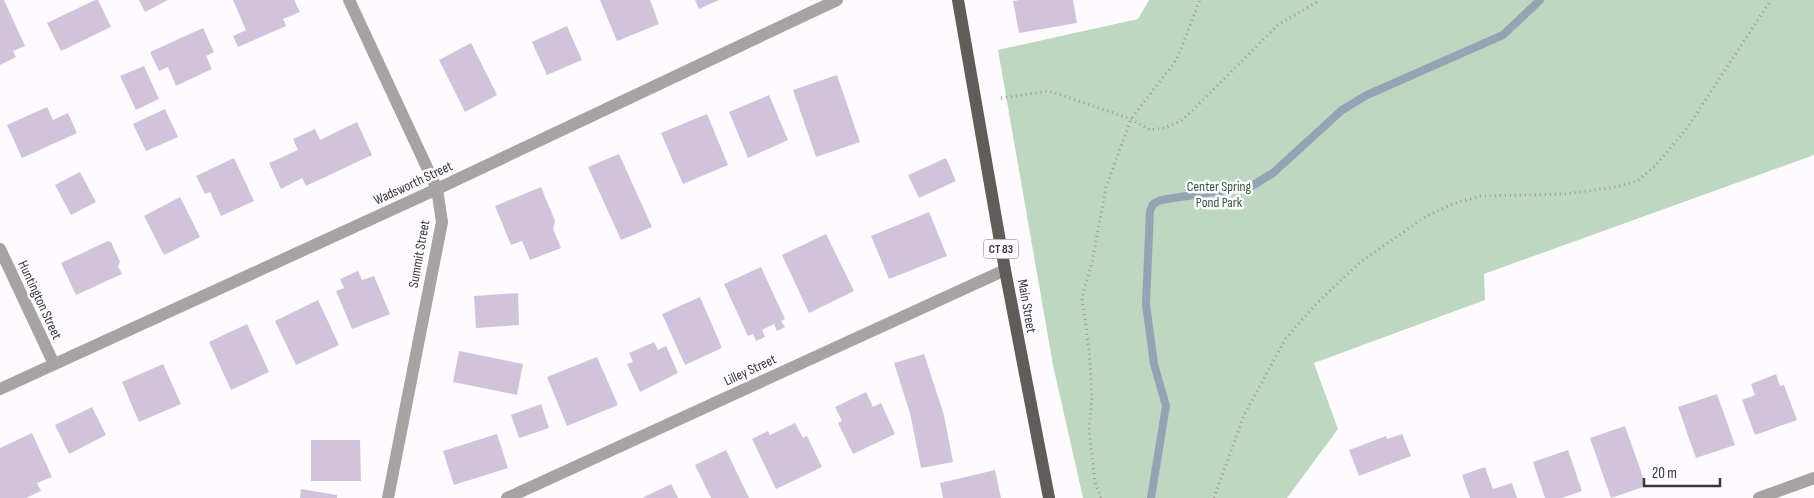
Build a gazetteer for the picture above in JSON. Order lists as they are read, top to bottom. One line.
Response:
{"streets":{"main road":["CT 83","Main Street"],"street":["Wadsworth Street","Summit Street","Huntington Street","Lilley Street"]},"crossings":[["Wadsworth Street","Summit Street"],["Wadsworth Street","Huntington Street"],["Main Street","Lilley Street"]],"parks":["Center Spring Pond Park"],"scale_bar":"20 m"}
